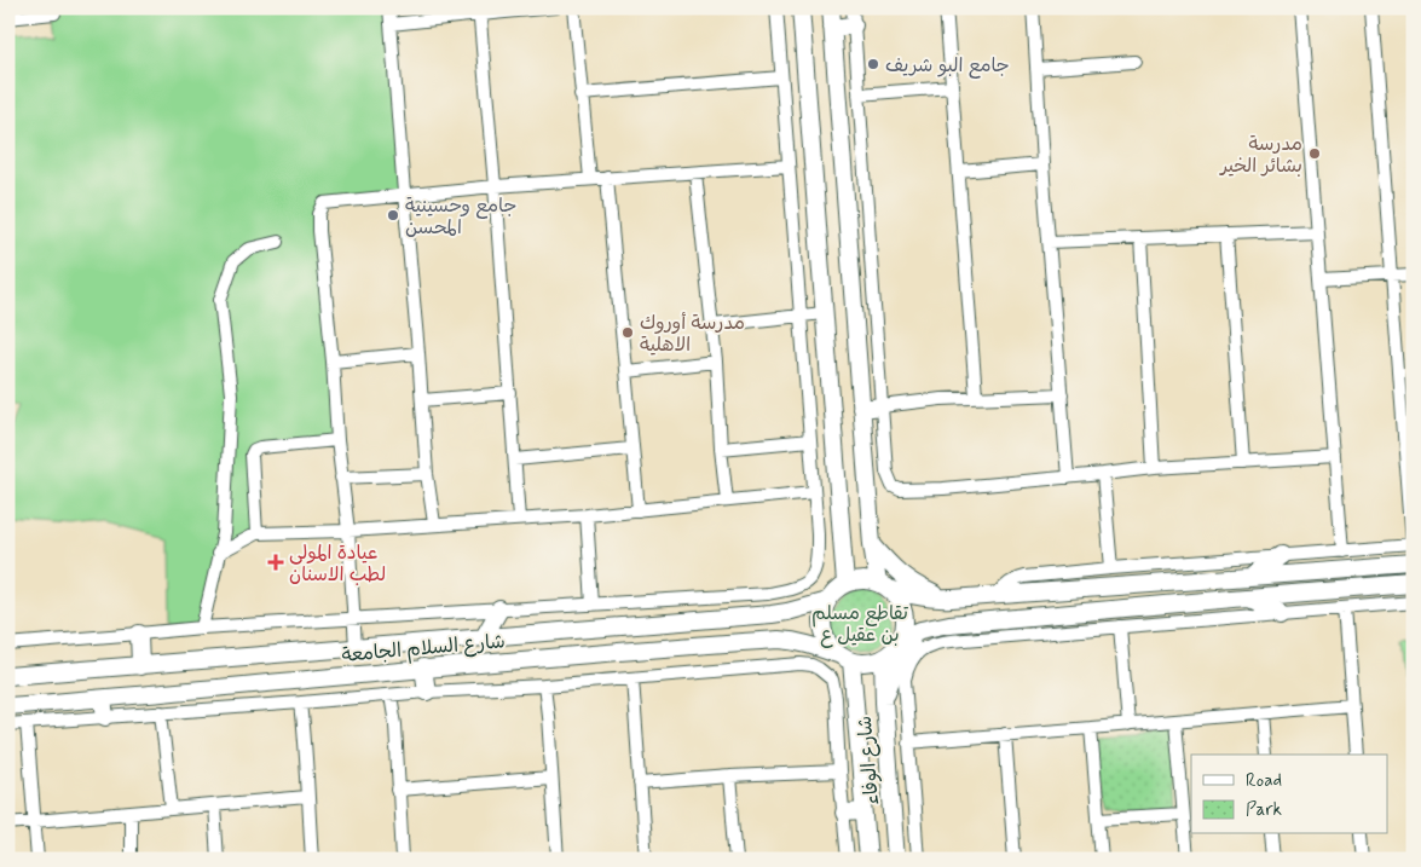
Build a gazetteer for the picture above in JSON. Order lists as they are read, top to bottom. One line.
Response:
{"streets":{"main road":["شارع السلام الجامعة","شارع الوفاء"]},"crossings":[["شارع السلام الجامعة","شارع الوفاء"]],"parks":["تقاطع مسلم بن عقيل ع"],"places":{"other":["جامع البو شريف","مدرسة بشائر الخير","جامع وحسينية المحسن","مدرسة أوروك الاهلية"],"health":["عيادة المولى لطب الاسنان"]},"legend":["Road","Park"]}
